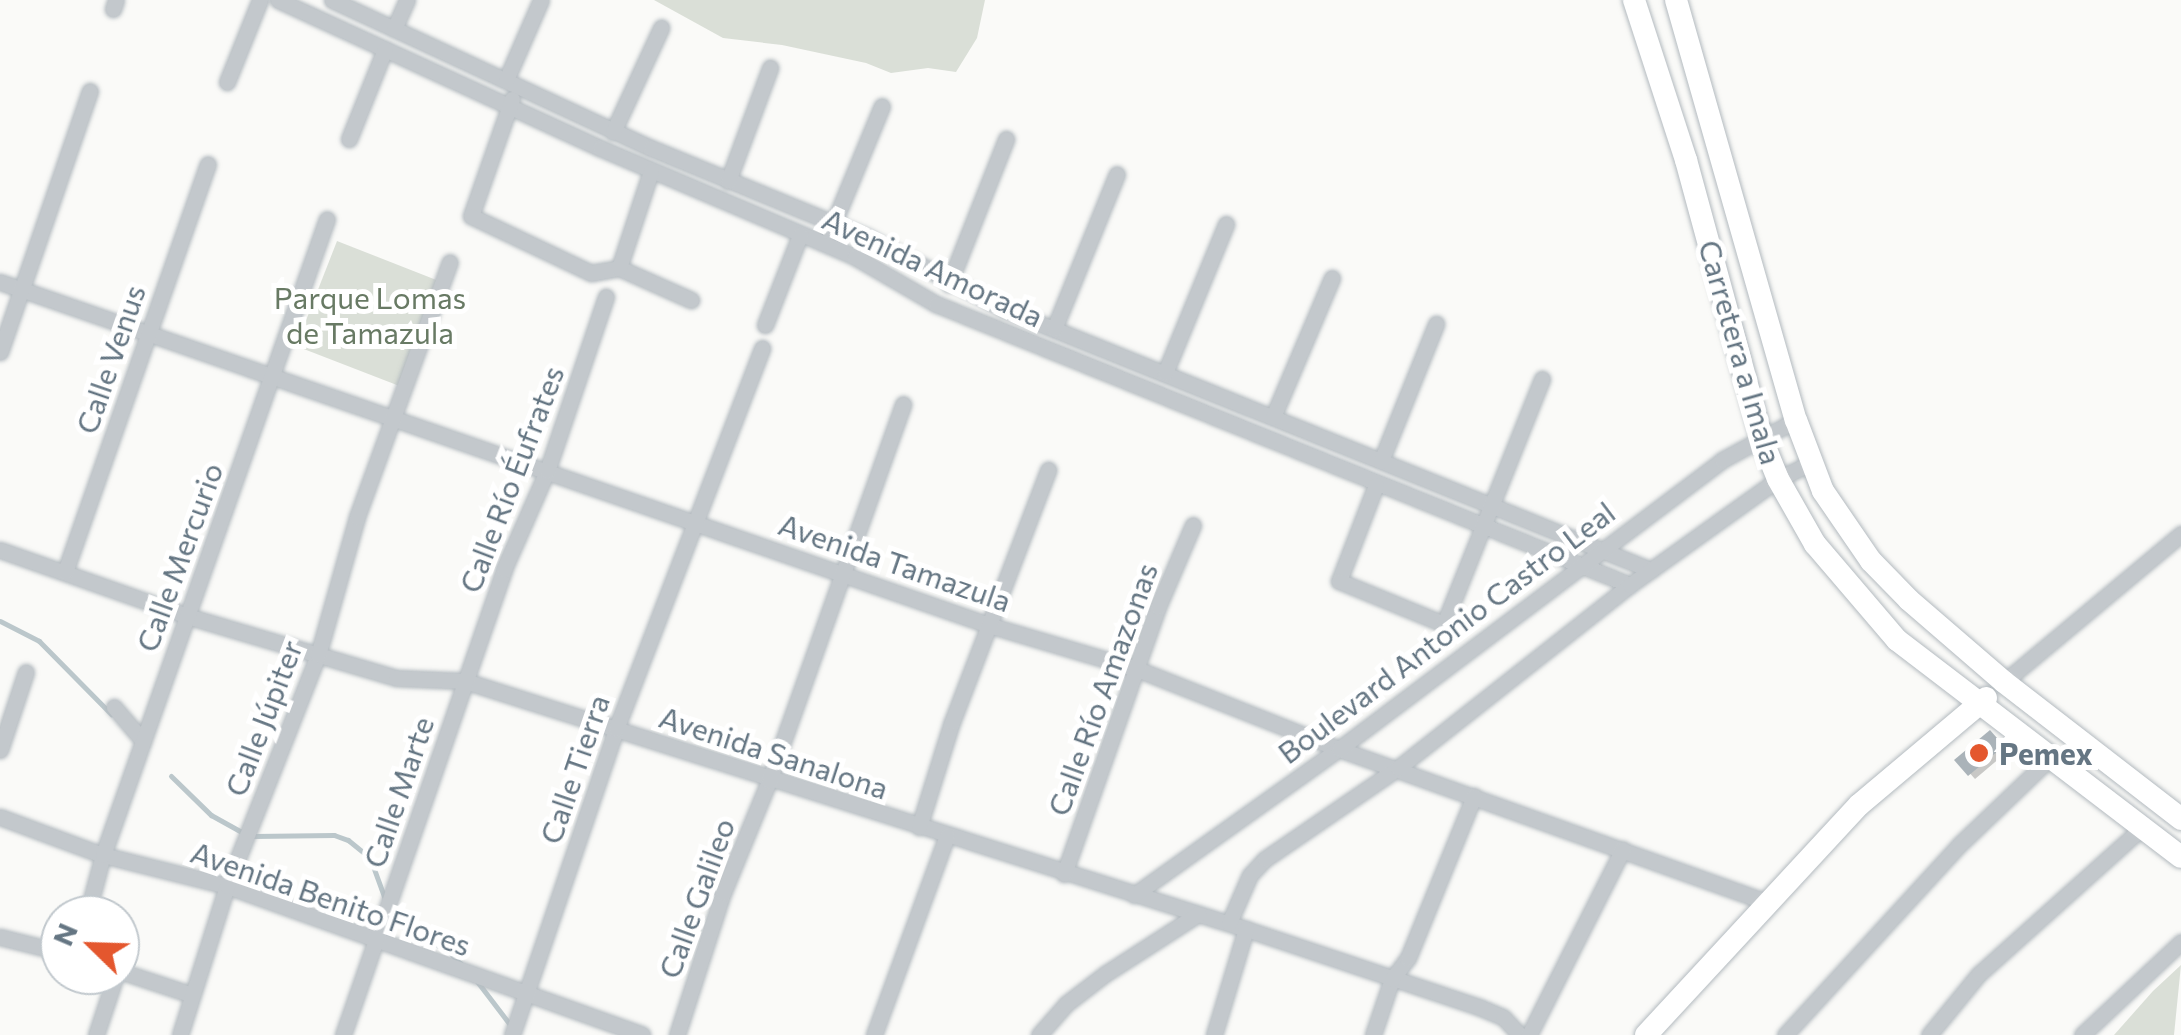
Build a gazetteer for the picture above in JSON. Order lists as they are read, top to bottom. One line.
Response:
{"streets":{"main road":["Carretera a Imala"],"street":["Avenida Amorada","Calle Venus","Calle Río Éufrates","Calle Mercurio","Avenida Tamazula","Boulevard Antonio Castro Leal","Calle Río Amazonas","Calle Júpiter","Avenida Sanalona","Calle Tierra","Calle Marte","Avenida Benito Flores","Calle Galileo"]},"crossings":[["Avenida Amorada","Boulevard Antonio Castro Leal"],["Carretera a Imala","Boulevard Antonio Castro Leal"],["Calle Venus","Avenida Tamazula"],["Calle Venus","Avenida Sanalona"],["Calle Río Éufrates","Avenida Tamazula"],["Calle Río Éufrates","Avenida Sanalona"],["Calle Río Éufrates","Calle Marte"],["Calle Mercurio","Avenida Tamazula"],["Calle Mercurio","Avenida Sanalona"],["Calle Mercurio","Avenida Benito Flores"],["Avenida Tamazula","Boulevard Antonio Castro Leal"],["Avenida Tamazula","Calle Río Amazonas"],["Avenida Tamazula","Calle Júpiter"],["Avenida Tamazula","Calle Tierra"],["Avenida Tamazula","Calle Galileo"],["Boulevard Antonio Castro Leal","Avenida Sanalona"],["Calle Río Amazonas","Avenida Sanalona"],["Calle Júpiter","Avenida Sanalona"],["Calle Júpiter","Avenida Benito Flores"],["Avenida Sanalona","Calle Tierra"],["Avenida Sanalona","Calle Marte"],["Avenida Sanalona","Calle Galileo"],["Calle Tierra","Avenida Benito Flores"],["Calle Marte","Avenida Benito Flores"]],"parks":["Parque Lomas de Tamazula"],"places":["Pemex"],"north":"top left"}
